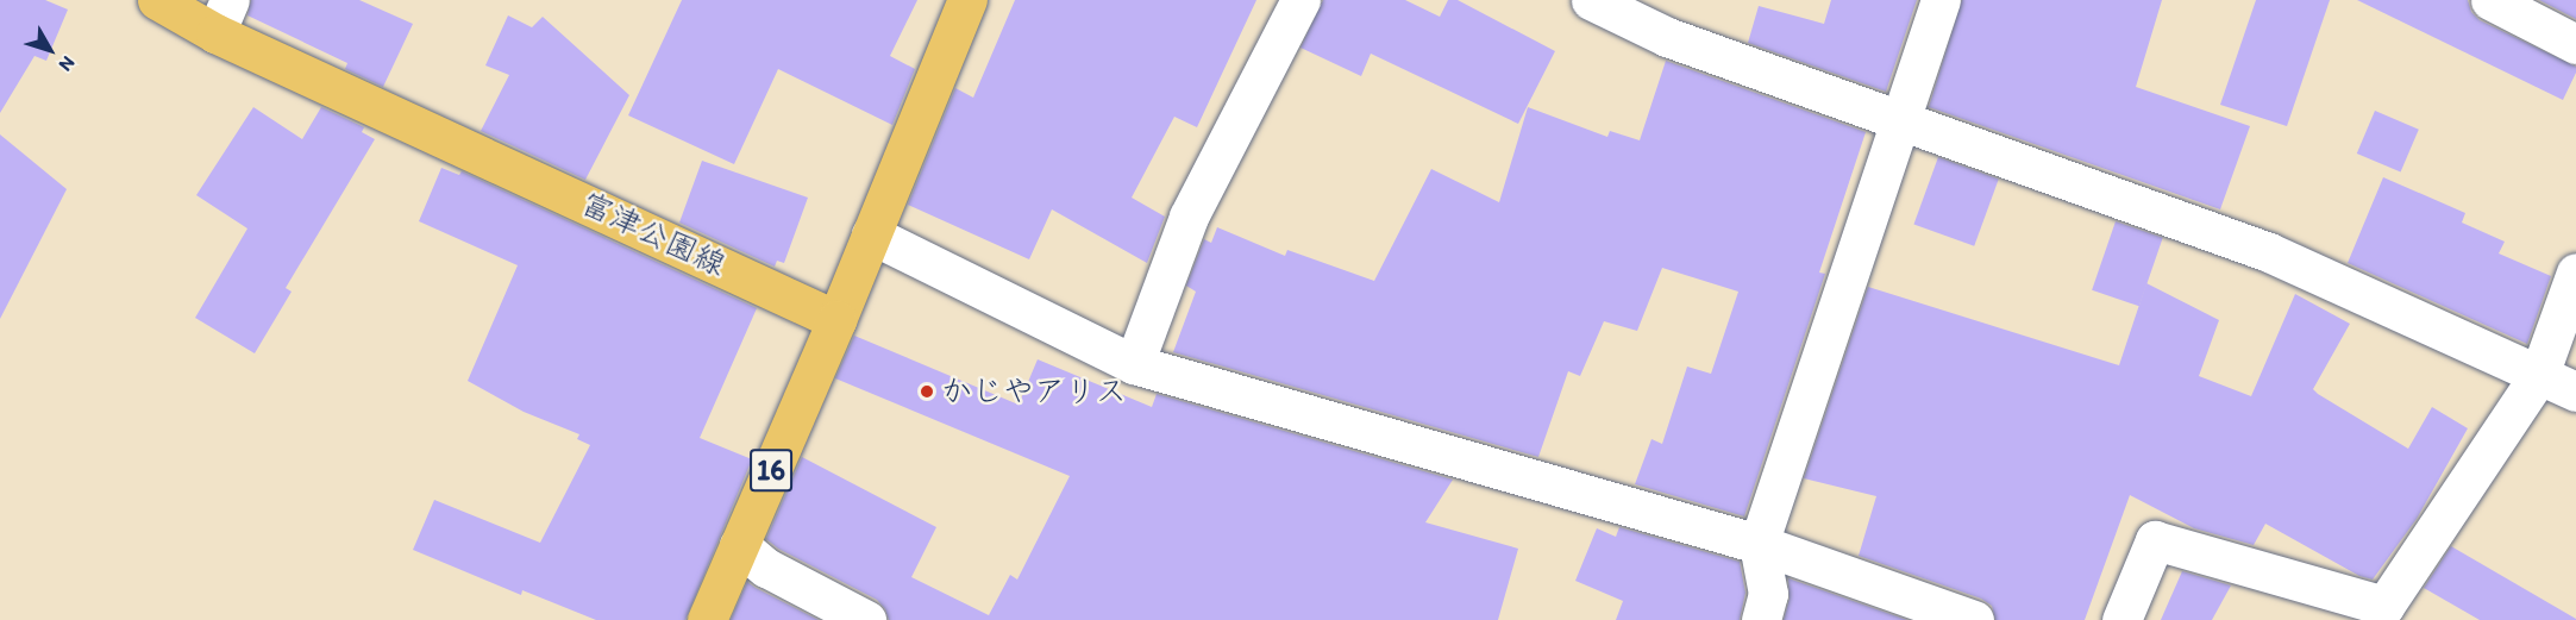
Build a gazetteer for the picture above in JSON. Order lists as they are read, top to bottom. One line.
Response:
{"streets":{"main road":["富津公園線","16"]},"crossings":[["富津公園線","16"]],"places":["かじやアリス"],"north":"bottom right"}
